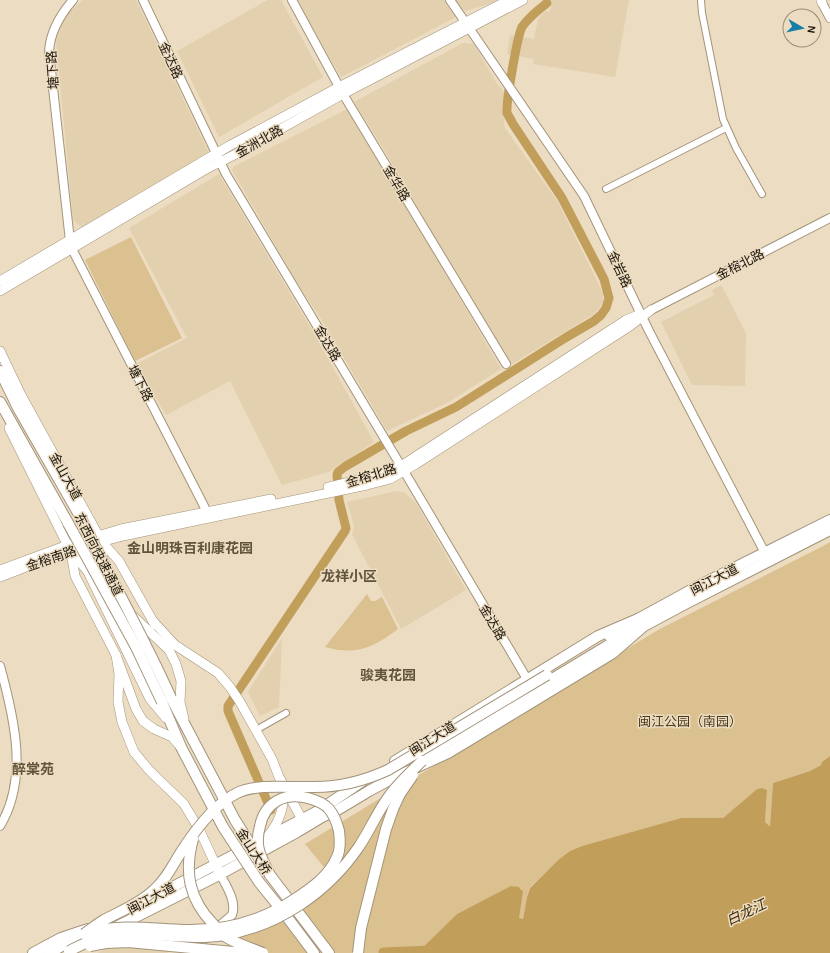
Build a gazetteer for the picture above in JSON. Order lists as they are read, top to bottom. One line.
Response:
{"streets":{"main road":["金洲北路","金榕北路","金山大道","东西向快速通道","金榕南路","闽江大道","金山大桥"],"street":["金达路","塘下路","金华路","金岩路"]},"crossings":[["金达路","金洲北路"],["金达路","金榕北路"],["金达路","闽江大道"],["塘下路","金洲北路"],["塘下路","金榕北路"],["金洲北路","金华路"],["金洲北路","金岩路"],["金榕北路","金岩路"],["金榕北路","金山大道"],["金榕北路","金榕南路"],["金岩路","闽江大道"],["金山大道","东西向快速通道"],["金山大道","金榕南路"],["东西向快速通道","金山大桥"]],"districts":["金山明珠百利康花园","龙祥小区","骏夷花园","醉棠苑"],"water":["白龙江"],"parks":["闽江公园（南园）"],"north":"right"}
